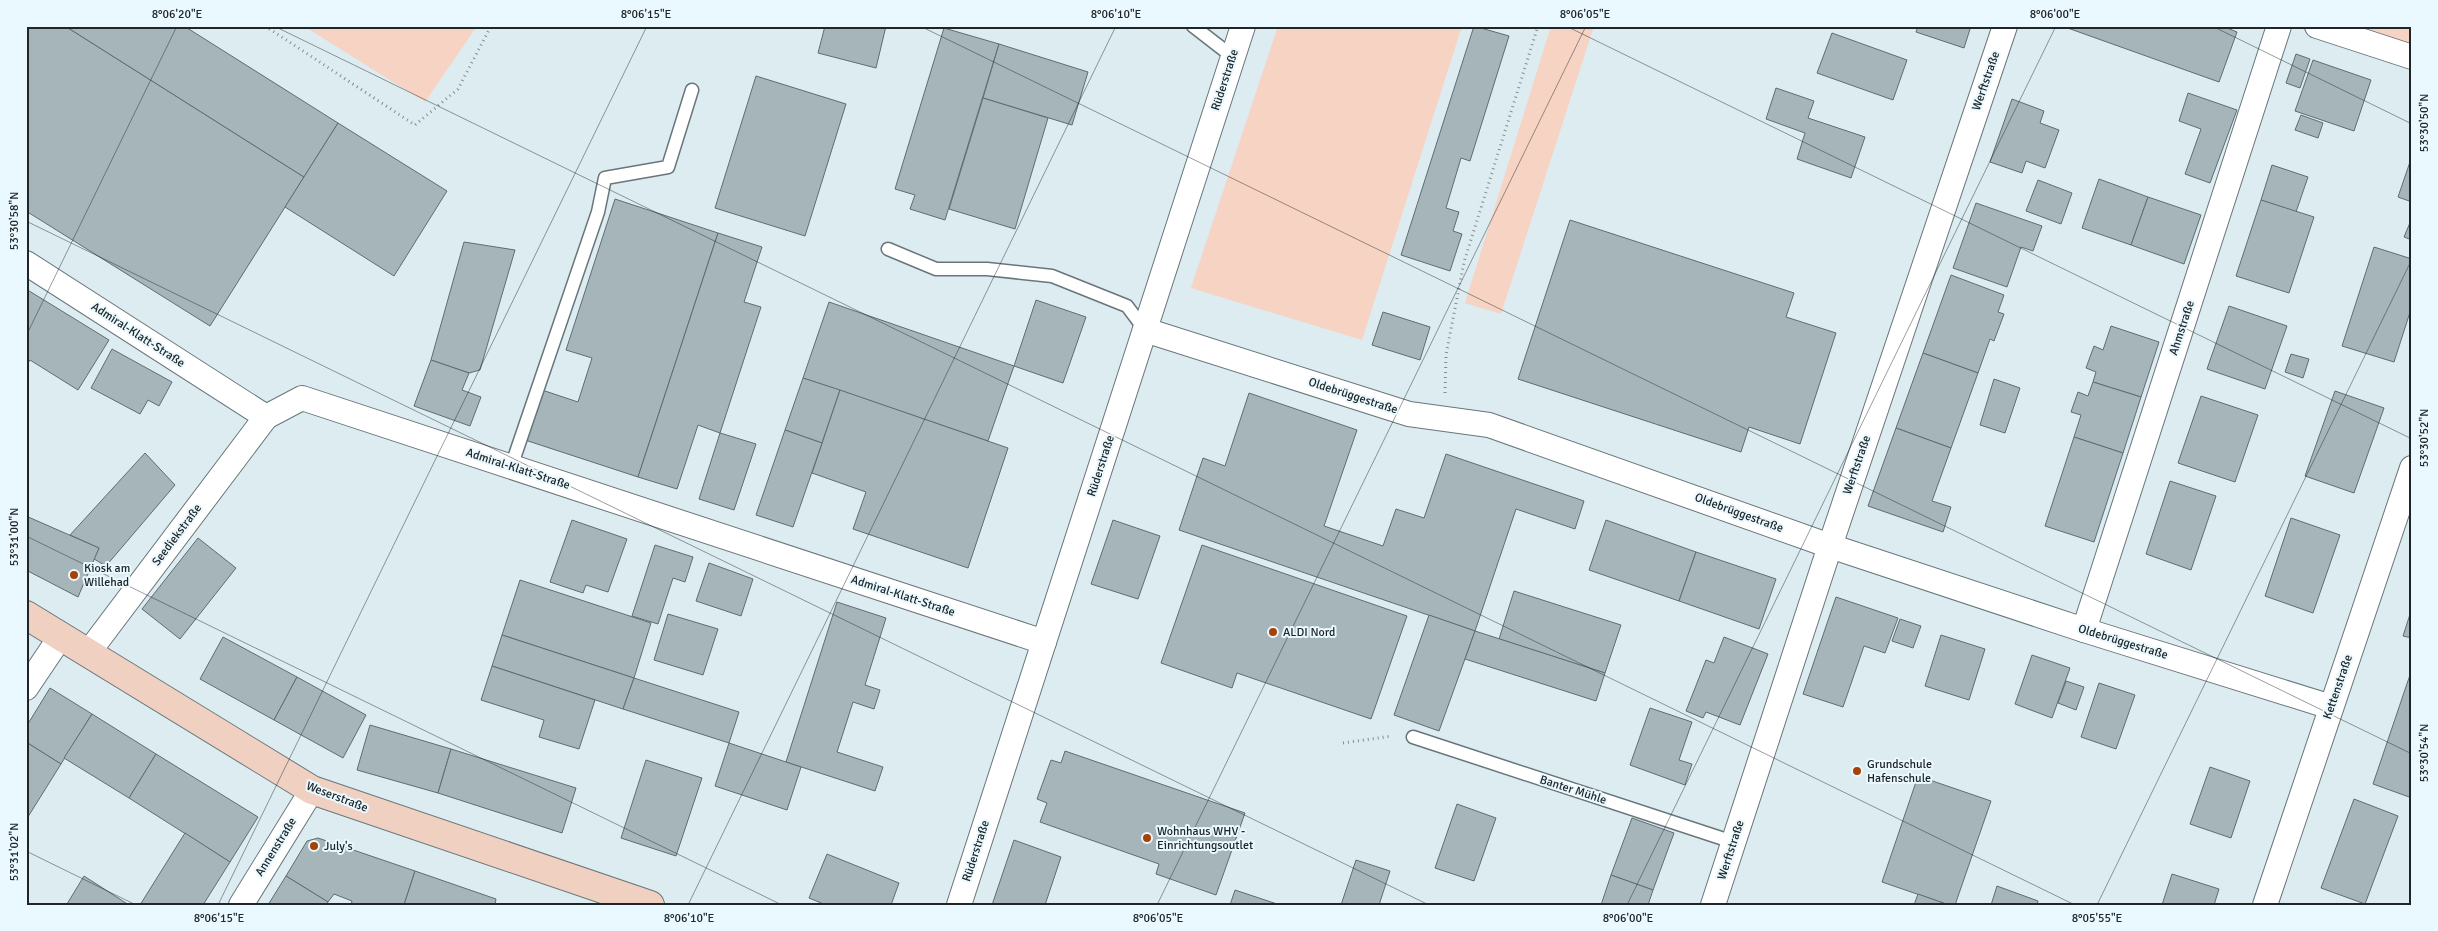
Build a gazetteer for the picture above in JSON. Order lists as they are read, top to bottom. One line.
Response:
{"streets":{"street":["Rüderstraße","Werftstraße","Ahmstraße","Admiral-Klatt-Straße","Oldebrüggestraße","Seediekstraße","Kettenstraße","Weserstraße","Annenstraße"],"lane":["Banter Mühle"]},"crossings":[["Rüderstraße","Admiral-Klatt-Straße"],["Rüderstraße","Oldebrüggestraße"],["Werftstraße","Oldebrüggestraße"],["Werftstraße","Banter Mühle"],["Ahmstraße","Oldebrüggestraße"],["Admiral-Klatt-Straße","Seediekstraße"],["Oldebrüggestraße","Kettenstraße"],["Seediekstraße","Weserstraße"],["Weserstraße","Annenstraße"]],"places":["Kiosk am Willehad","ALDI Nord","Grundschule Hafenschule","Wohnhaus WHV - Einrichtungsoutlet","July's"],"coordinates":["8°06'20\"E","8°06'15\"E","8°06'10\"E","8°06'05\"E","8°06'00\"E","53°30'50\"N","53°30'58\"N","53°30'52\"N","53°31'00\"N","53°30'54\"N","53°31'02\"N","8°05'55\"E"]}
